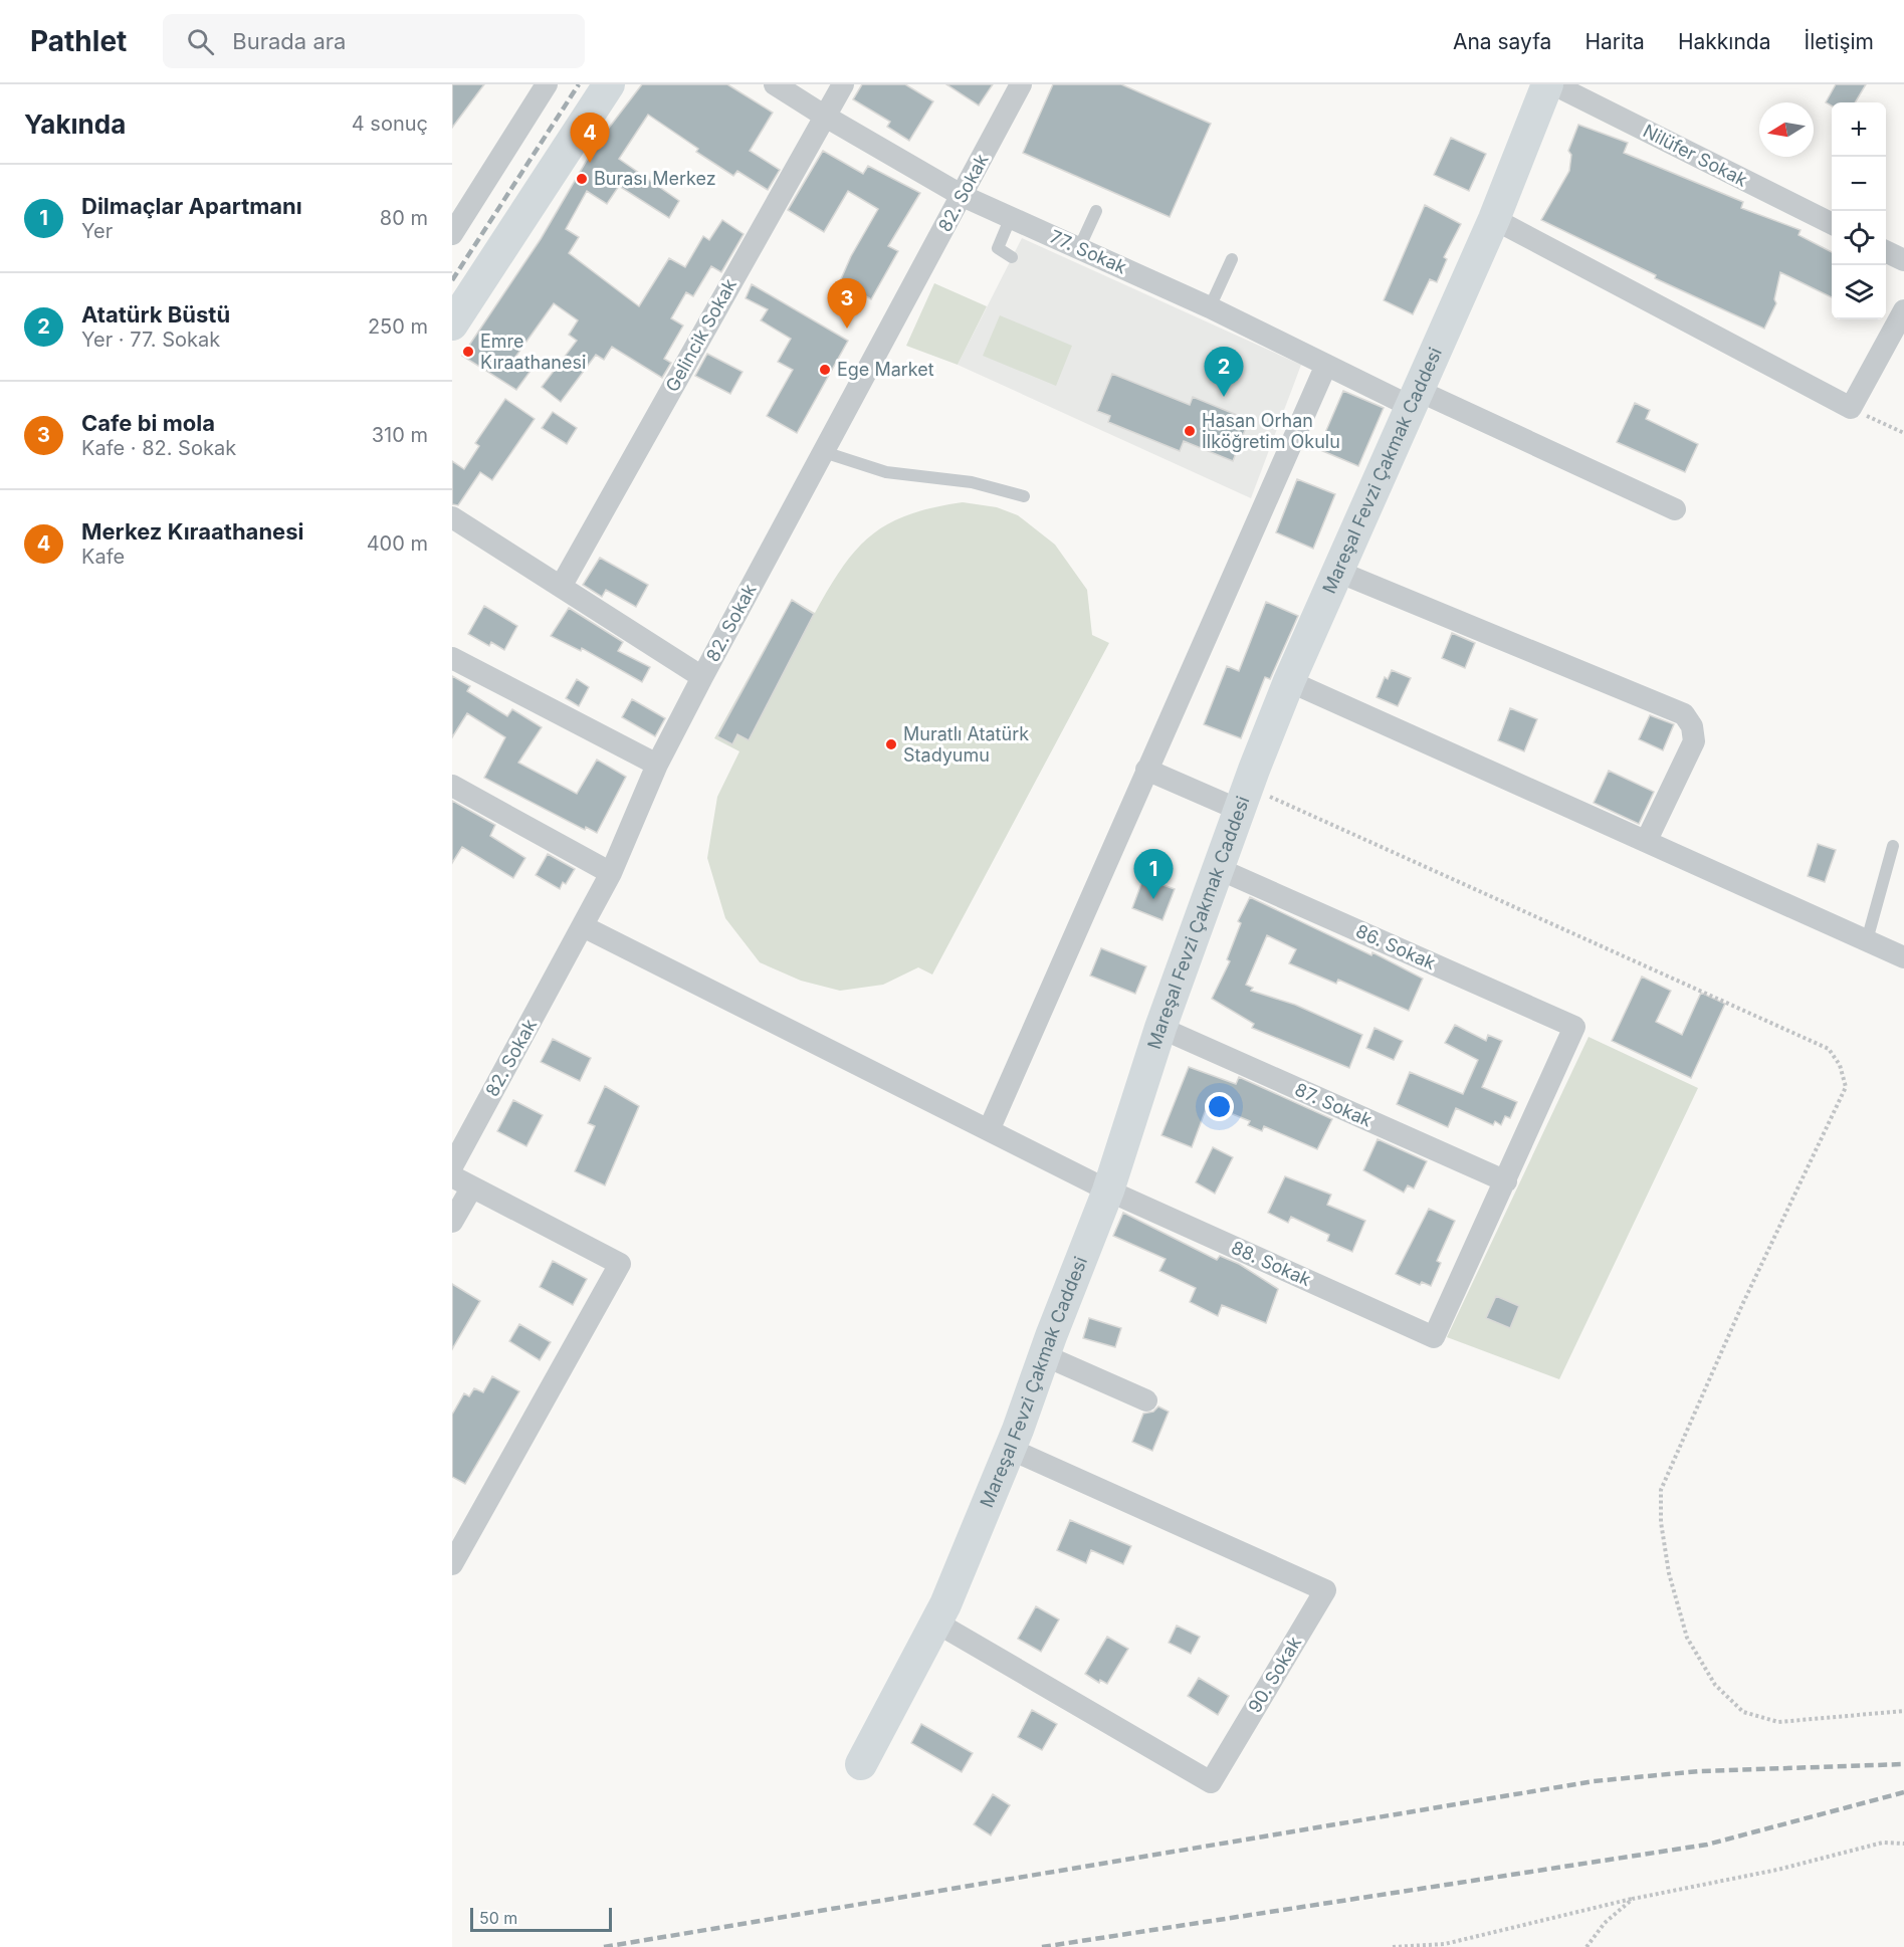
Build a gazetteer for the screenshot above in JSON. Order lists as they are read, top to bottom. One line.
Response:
{"streets":{"street":["Nilüfer Sokak","82. Sokak","77. Sokak","Gelincik Sokak","Mareşal Fevzi Çakmak Caddesi","86. Sokak","87. Sokak","88. Sokak","90. Sokak"]},"crossings":[["Nilüfer Sokak","Mareşal Fevzi Çakmak Caddesi"],["82. Sokak","77. Sokak"],["82. Sokak","88. Sokak"],["77. Sokak","Gelincik Sokak"],["77. Sokak","Mareşal Fevzi Çakmak Caddesi"],["Mareşal Fevzi Çakmak Caddesi","86. Sokak"],["Mareşal Fevzi Çakmak Caddesi","87. Sokak"],["Mareşal Fevzi Çakmak Caddesi","88. Sokak"],["Mareşal Fevzi Çakmak Caddesi","90. Sokak"],["86. Sokak","87. Sokak"],["86. Sokak","88. Sokak"],["87. Sokak","88. Sokak"]],"places":["Burası Merkez","Emre Kıraathanesi","Ege Market","Hasan Orhan İlköğretim Okulu","Muratlı Atatürk Stadyumu"],"scale_bar":"50 m","north":"left","page":{"header":"Pathlet","search":"Burada ara","nav":["Ana sayfa","Harita","Hakkında","İletişim"],"heading":["Yakında","4 sonuç"],"map_buttons":["+","−"],"pins":["4","3","2","1"],"list":[{"mark":"1","name":"Dilmaçlar Apartmanı","note":"Yer","value":"80 m"},{"mark":"2","name":"Atatürk Büstü","note":"Yer · 77. Sokak","value":"250 m"},{"mark":"3","name":"Cafe bi mola","note":"Kafe · 82. Sokak","value":"310 m"},{"mark":"4","name":"Merkez Kıraathanesi","note":"Kafe","value":"400 m"}],"scale":"50 m"}}
